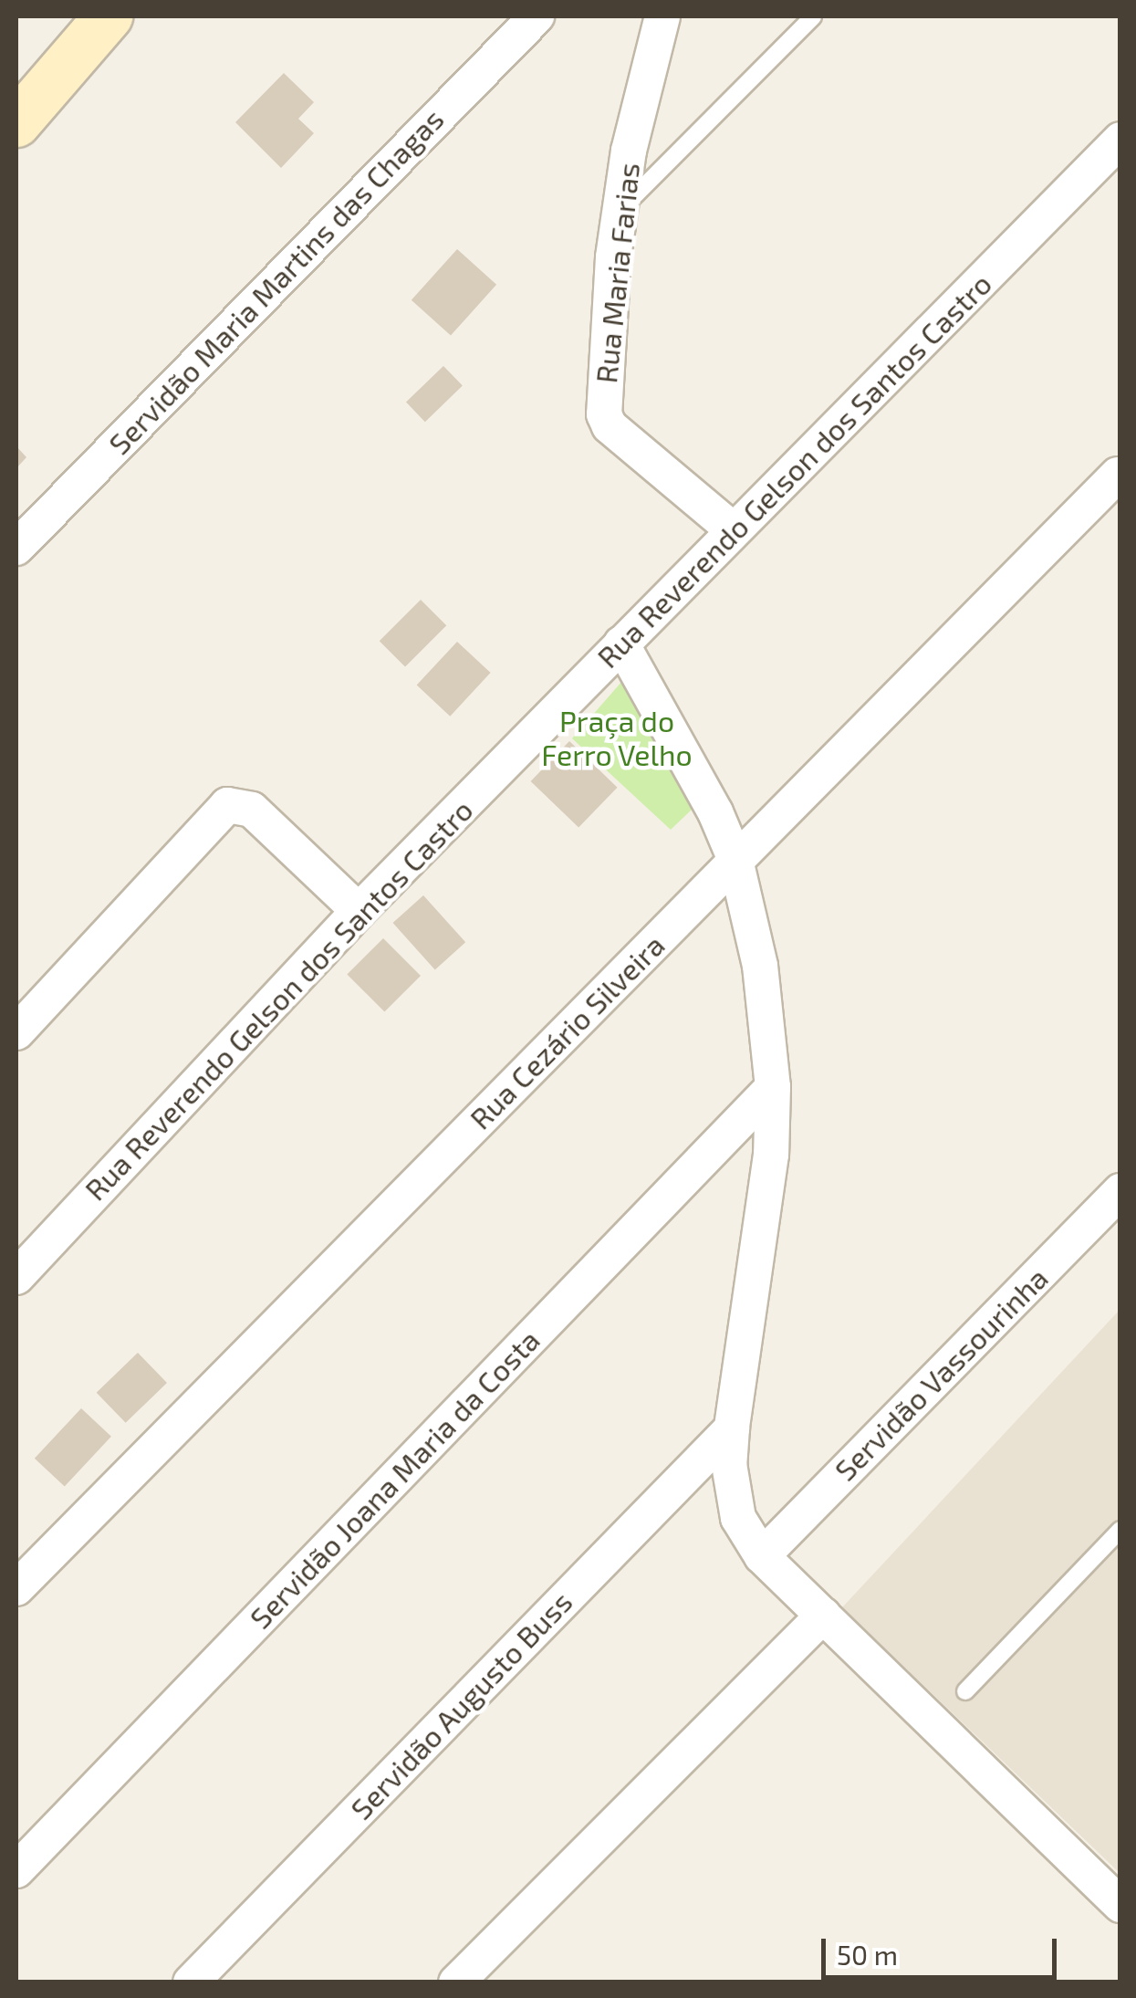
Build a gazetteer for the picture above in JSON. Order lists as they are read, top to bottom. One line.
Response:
{"streets":{"street":["Rua Maria Farias","Servidão Maria Martins das Chagas","Rua Reverendo Gelson dos Santos Castro","Rua Cezário Silveira","Servidão Vassourinha","Servidão Joana Maria da Costa","Servidão Augusto Buss"]},"crossings":[["Rua Maria Farias","Rua Reverendo Gelson dos Santos Castro"]],"parks":["Praça do Ferro Velho"],"scale_bar":"50 m"}
